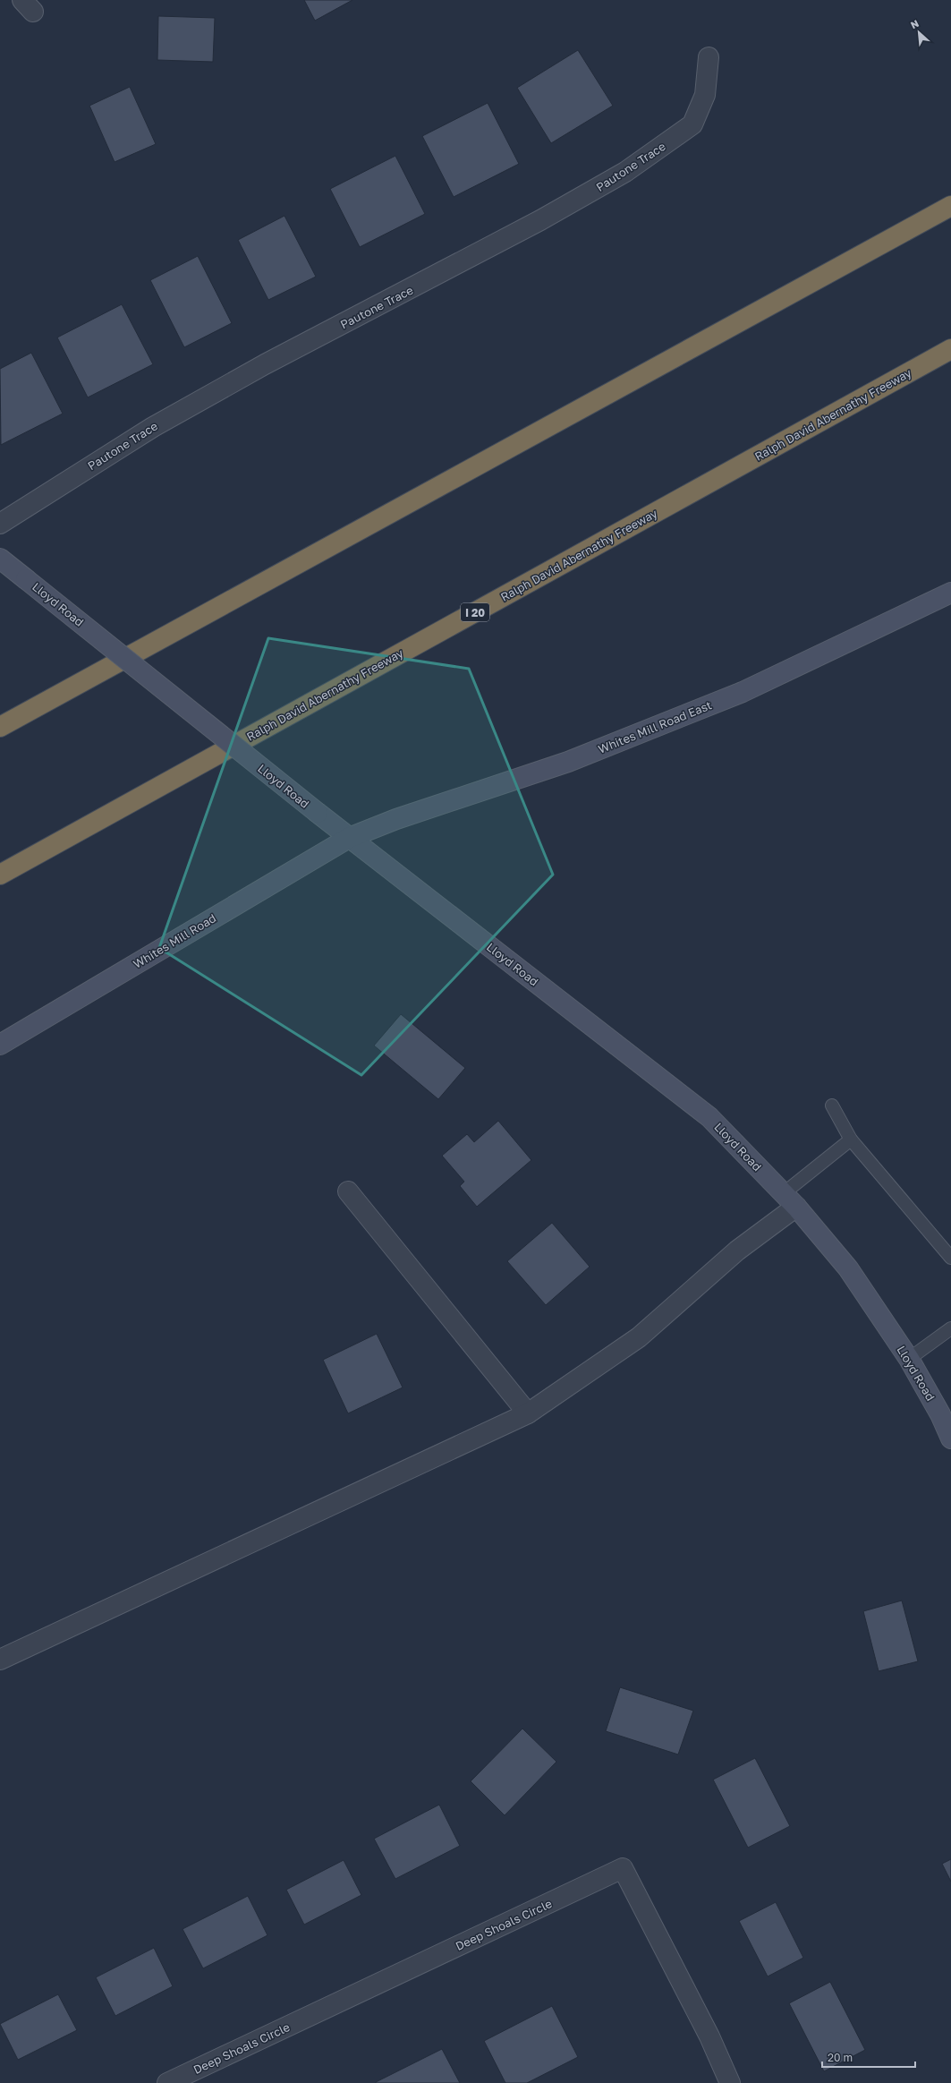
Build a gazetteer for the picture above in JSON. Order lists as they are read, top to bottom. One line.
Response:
{"streets":{"highway":["Ralph David Abernathy Freeway","I 20"],"street":["Pautone Trace","Lloyd Road","Whites Mill Road East","Whites Mill Road","Deep Shoals Circle"]},"crossings":[["Lloyd Road","Whites Mill Road East"],["Lloyd Road","Whites Mill Road"],["Whites Mill Road East","Whites Mill Road"]],"scale_bar":"20 m","north":"top left"}
